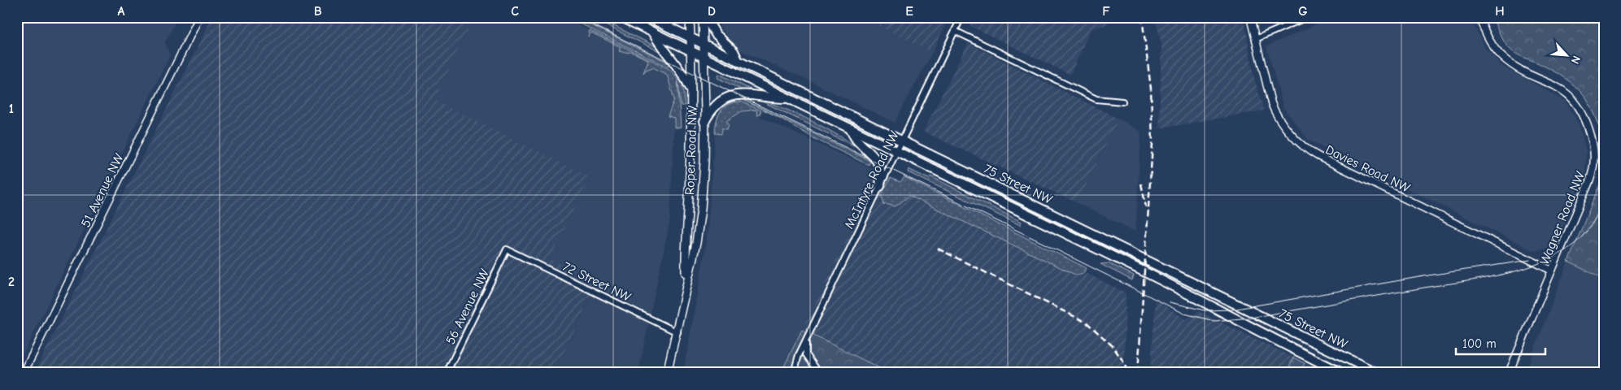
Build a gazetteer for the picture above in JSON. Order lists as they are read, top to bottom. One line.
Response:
{"streets":{"main road":["Roper Road NW","75 Street NW"],"street":["Davies Road NW","McIntyre Road NW","51 Avenue NW","Wagner Road NW","72 Street NW","56 Avenue NW"]},"crossings":[["Roper Road NW","75 Street NW"],["Roper Road NW","72 Street NW"],["Davies Road NW","Wagner Road NW"],["McIntyre Road NW","75 Street NW"],["72 Street NW","56 Avenue NW"]],"scale_bar":"100 m","north":"bottom right","grid":{"columns":["A","B","C","D","E","F","G","H"],"rows":["1","2"]}}
